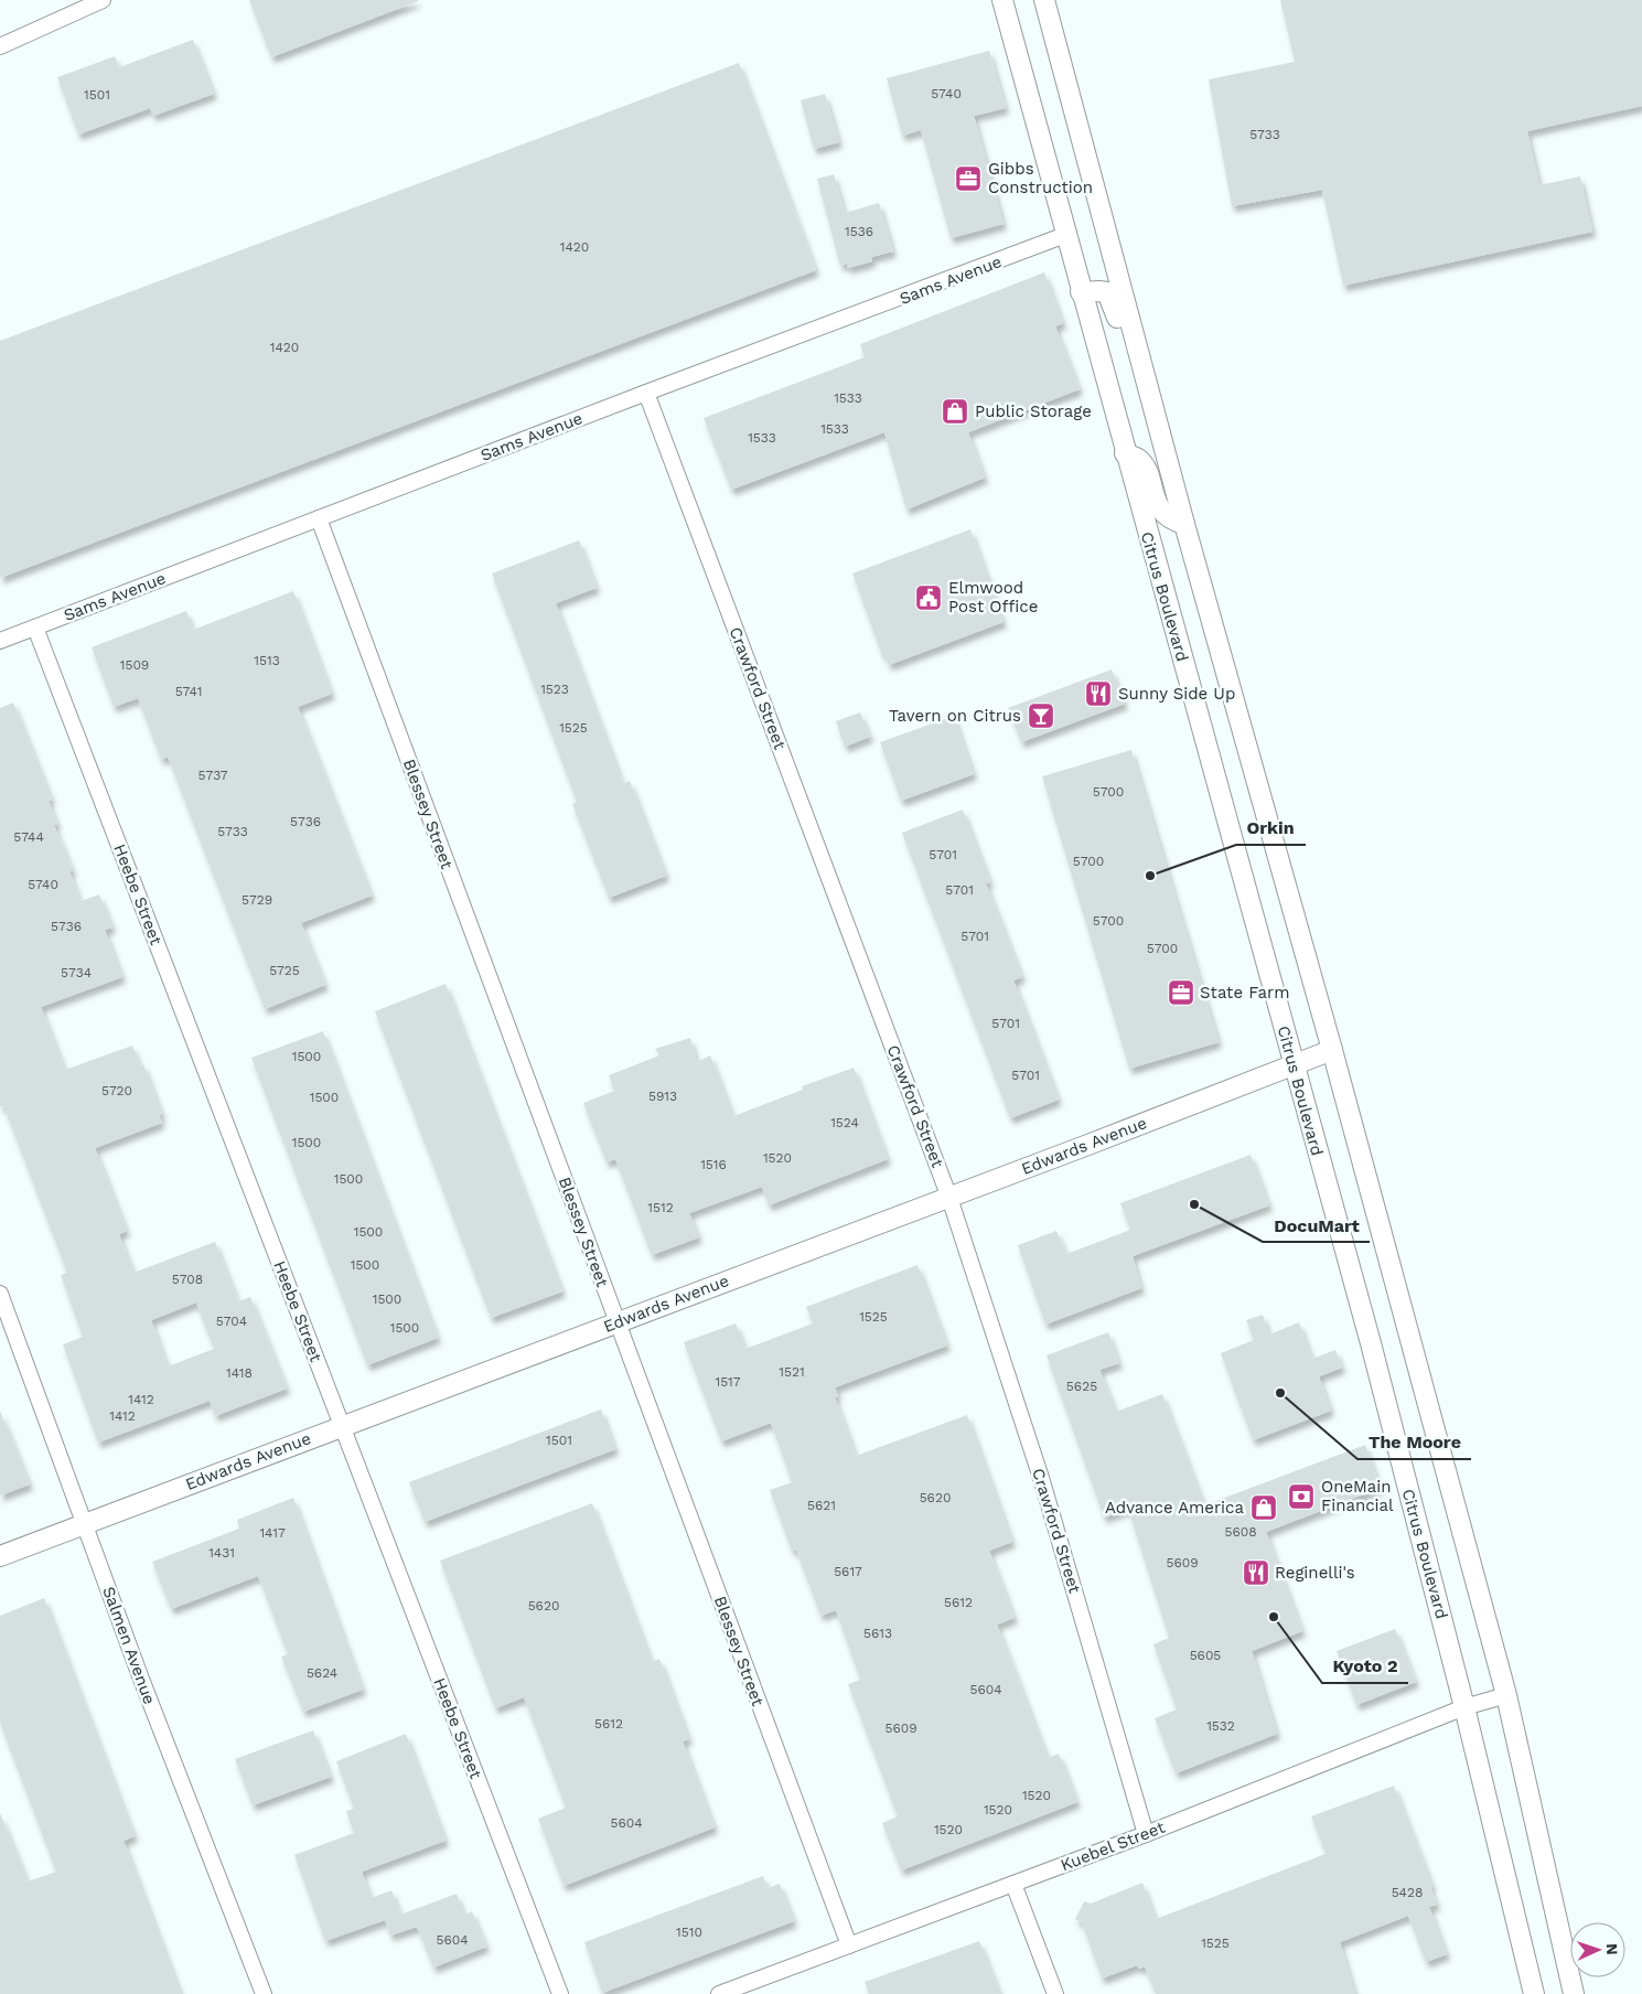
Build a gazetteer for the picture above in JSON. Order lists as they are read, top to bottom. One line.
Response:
{"streets":{"street":["Sams Avenue","Citrus Boulevard","Crawford Street","Blessey Street","Heebe Street","Edwards Avenue","Salmen Avenue","Kuebel Street"]},"crossings":[["Sams Avenue","Citrus Boulevard"],["Sams Avenue","Crawford Street"],["Sams Avenue","Blessey Street"],["Sams Avenue","Heebe Street"],["Citrus Boulevard","Edwards Avenue"],["Citrus Boulevard","Kuebel Street"],["Crawford Street","Edwards Avenue"],["Crawford Street","Kuebel Street"],["Blessey Street","Edwards Avenue"],["Blessey Street","Kuebel Street"],["Heebe Street","Edwards Avenue"],["Edwards Avenue","Salmen Avenue"]],"places":{"office":["Gibbs Construction","State Farm"],"shop":["Public Storage","Advance America"],"public building":["Elmwood Post Office"],"restaurant":["Sunny Side Up","Reginelli's"],"bar":["Tavern on Citrus"],"other":["Orkin","DocuMart","The Moore","Kyoto 2"],"bank":["OneMain Financial"]},"house_numbers":["5740","1501","5733","1536","1420","1420","1533","1533","1533","1513","1509","1523","5741","1525","5737","5700","5736","5733","5744","5701","5700","5740","5701","5729","5700","5736","5701","5700","5725","5734","5701","1500","5701","5720","5913","1500","1524","1500","1520","1516","1500","1512","1500","1500","5708","1500","1525","5704","1500","1521","1418","1517","5625","1412","1412","1501","5620","5621","5608","1417","1431","5609","5617","5612","5620","5613","5605","5624","5604","5612","1532","5609","1520","1520","5604","1520","5428","1510","5604","1525"],"north":"right"}
